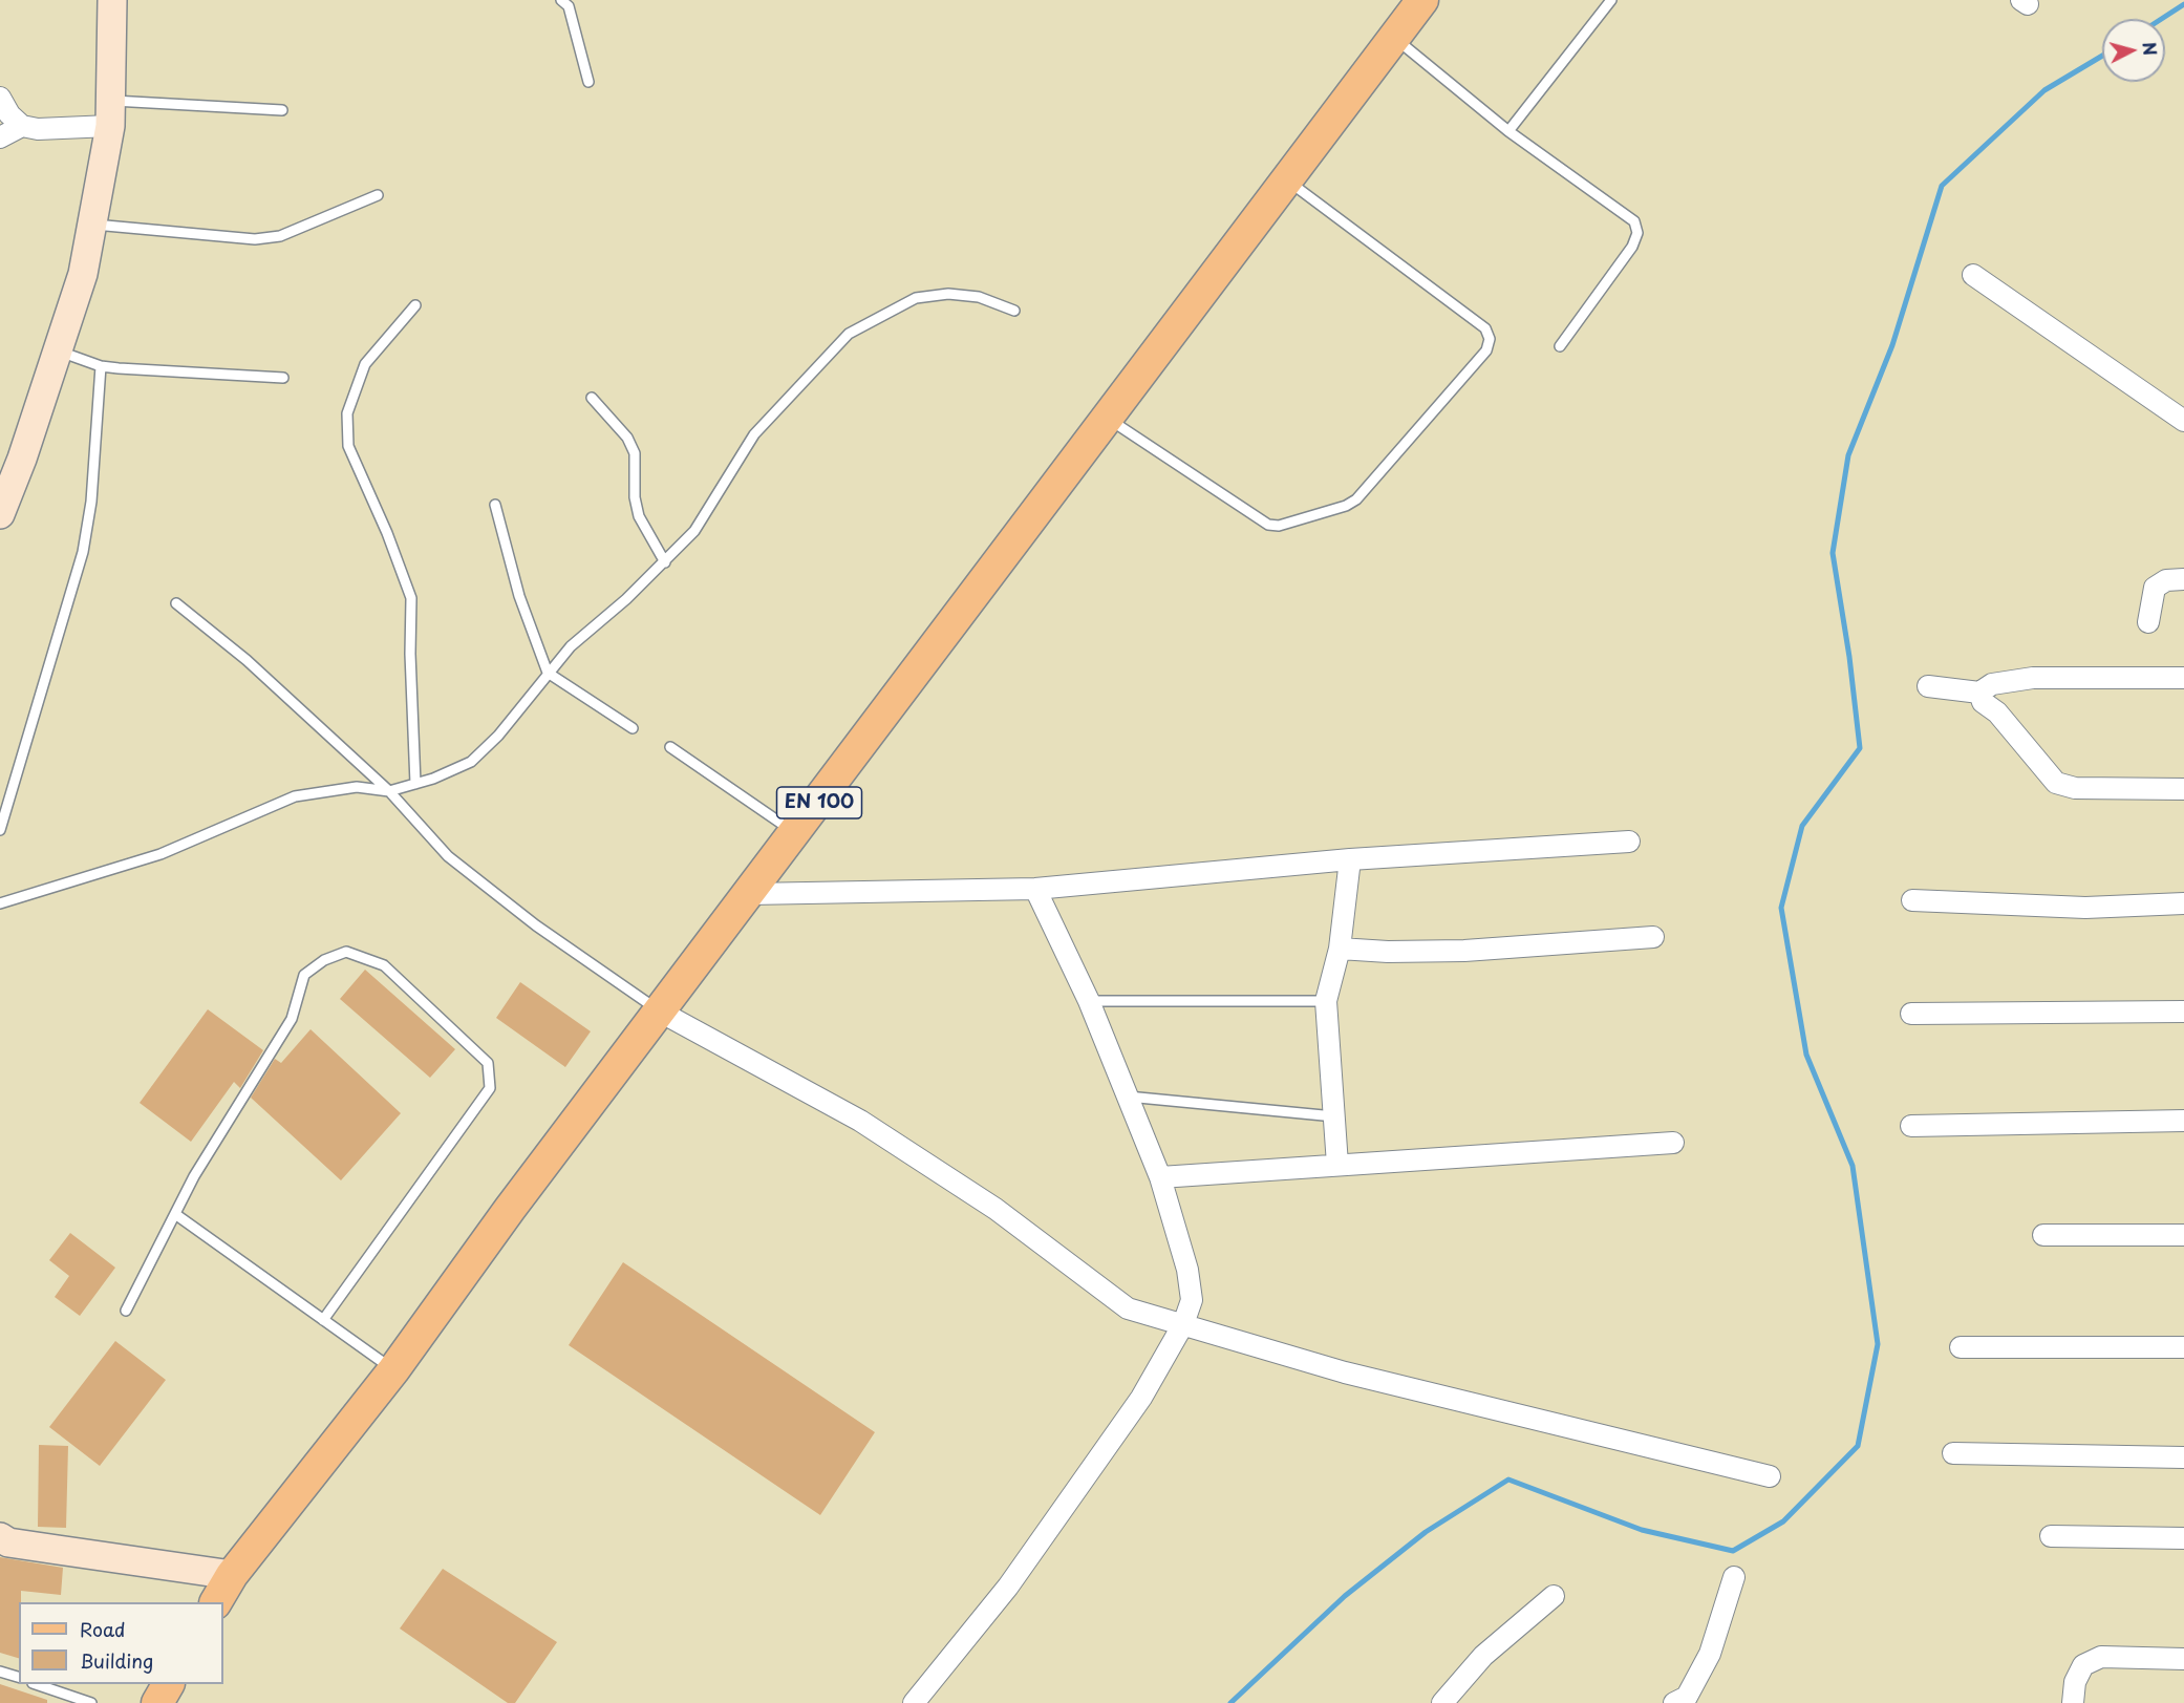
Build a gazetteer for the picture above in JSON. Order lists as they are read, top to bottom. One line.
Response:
{"streets":{"main road":["EN 100"]},"legend":["Road","Building"],"north":"right"}
